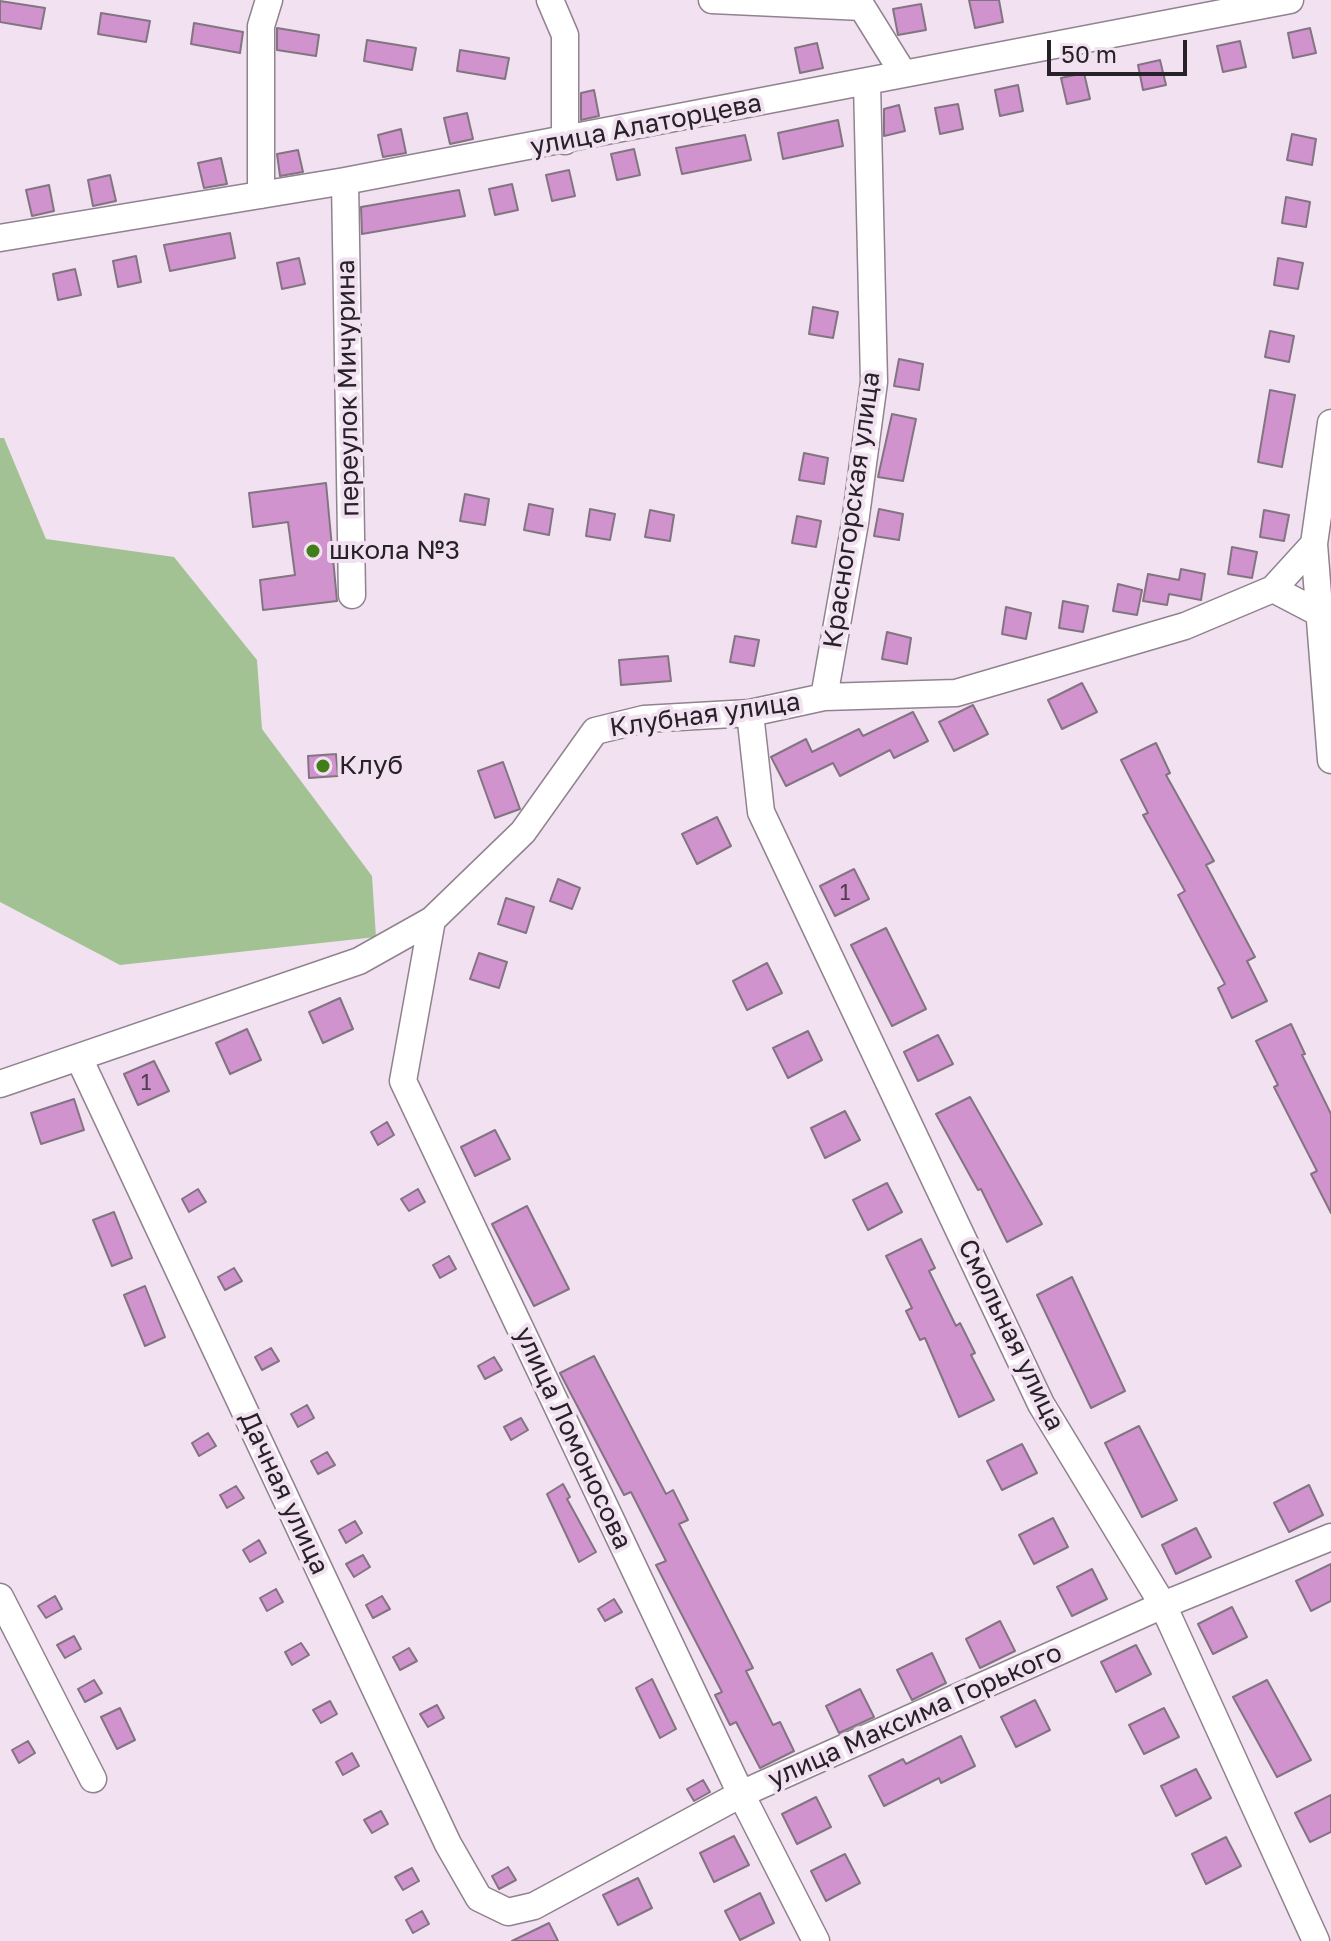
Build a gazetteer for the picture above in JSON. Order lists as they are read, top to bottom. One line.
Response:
{"streets":{"street":["улица Алаторцева","переулок Мичурина","Красногорская улица","Клубная улица","Смольная улица","улица Ломоносова","Дачная улица","улица Максима Горького"]},"crossings":[["улица Алаторцева","переулок Мичурина"],["улица Алаторцева","Красногорская улица"],["Красногорская улица","Клубная улица"],["Клубная улица","Смольная улица"],["Клубная улица","улица Ломоносова"],["Клубная улица","Дачная улица"],["Смольная улица","улица Максима Горького"],["улица Ломоносова","улица Максима Горького"],["Дачная улица","улица Максима Горького"]],"places":["школа №3","Клуб"],"house_numbers":["1","1"],"scale_bar":"50 m"}
